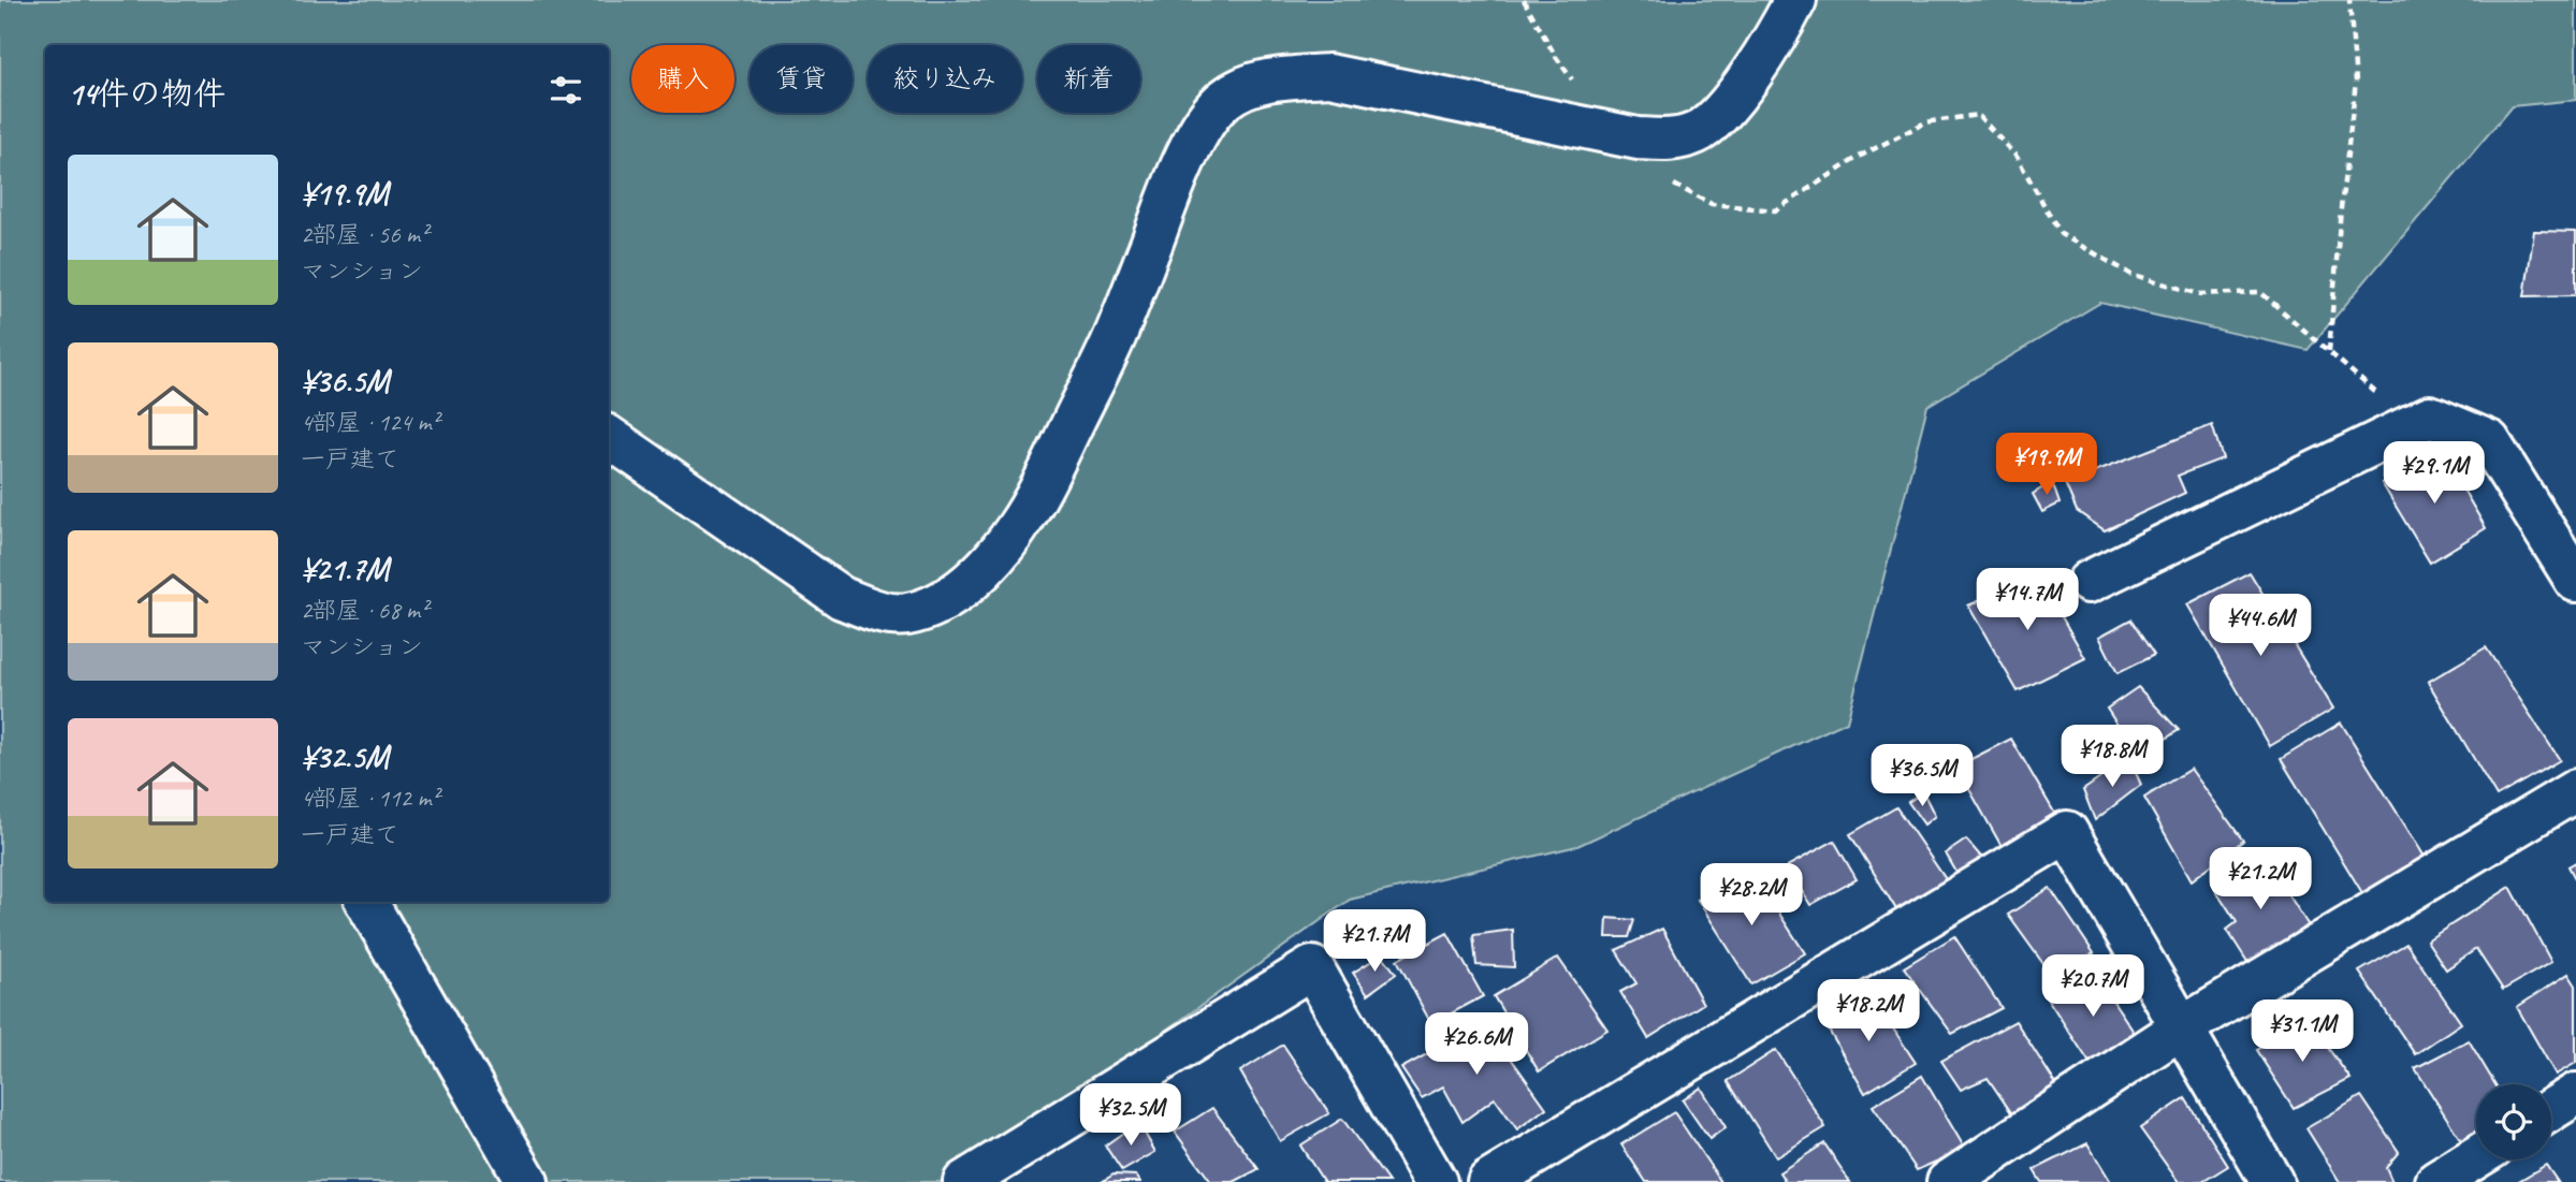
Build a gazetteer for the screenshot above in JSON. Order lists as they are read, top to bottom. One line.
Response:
{"page":{"chip":["購入","賃貸","絞り込み","新着"],"heading":"14件の物件","list":[{"name":"¥19.9M","note":"2部屋 · 56 m² · マンション"},{"name":"¥36.5M","note":"4部屋 · 124 m² · 一戸建て"},{"name":"¥21.7M","note":"2部屋 · 68 m² · マンション"},{"name":"¥32.5M","note":"4部屋 · 112 m² · 一戸建て"}],"price":["¥19.9M","¥29.1M","¥14.7M","¥44.6M","¥18.8M","¥36.5M","¥21.2M","¥28.2M","¥21.7M","¥20.7M","¥18.2M","¥31.1M","¥26.6M","¥32.5M"]}}
